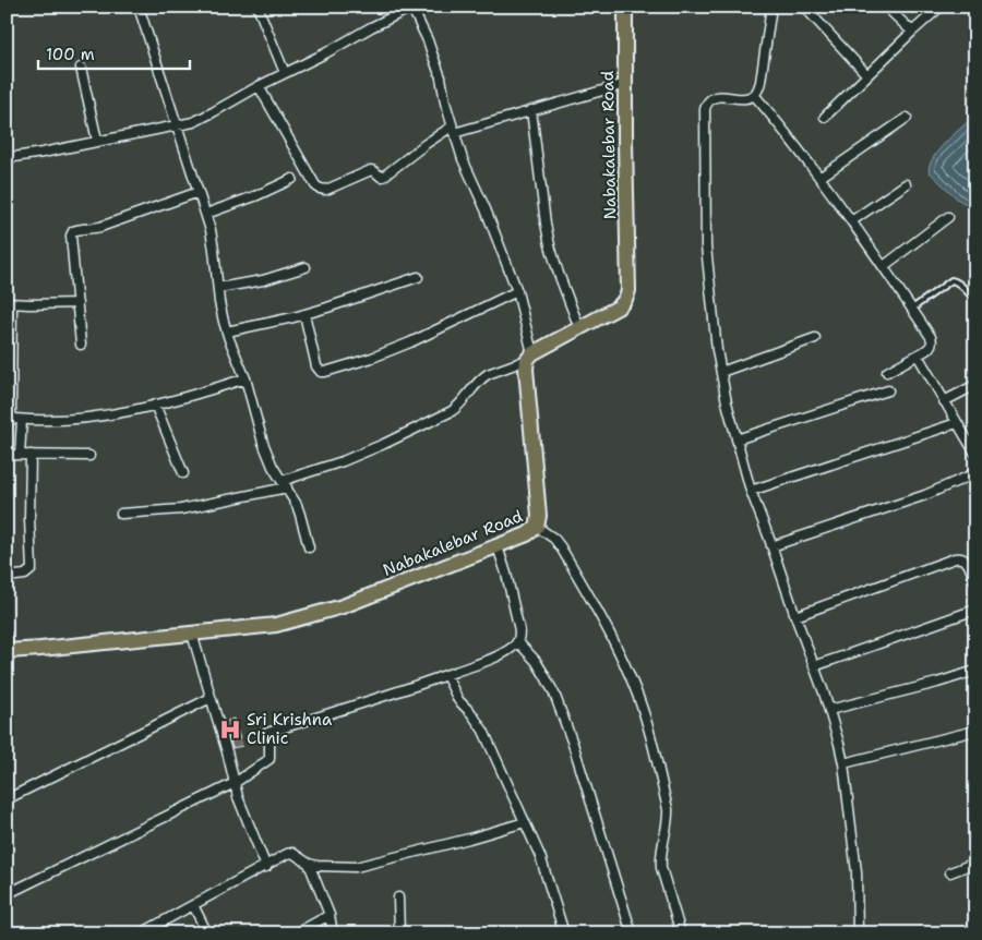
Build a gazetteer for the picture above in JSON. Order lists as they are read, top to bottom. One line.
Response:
{"streets":{"main road":["Nabakalebar Road"]},"places":{"hospital":["Sri Krishna Clinic"]},"scale_bar":"100 m"}
